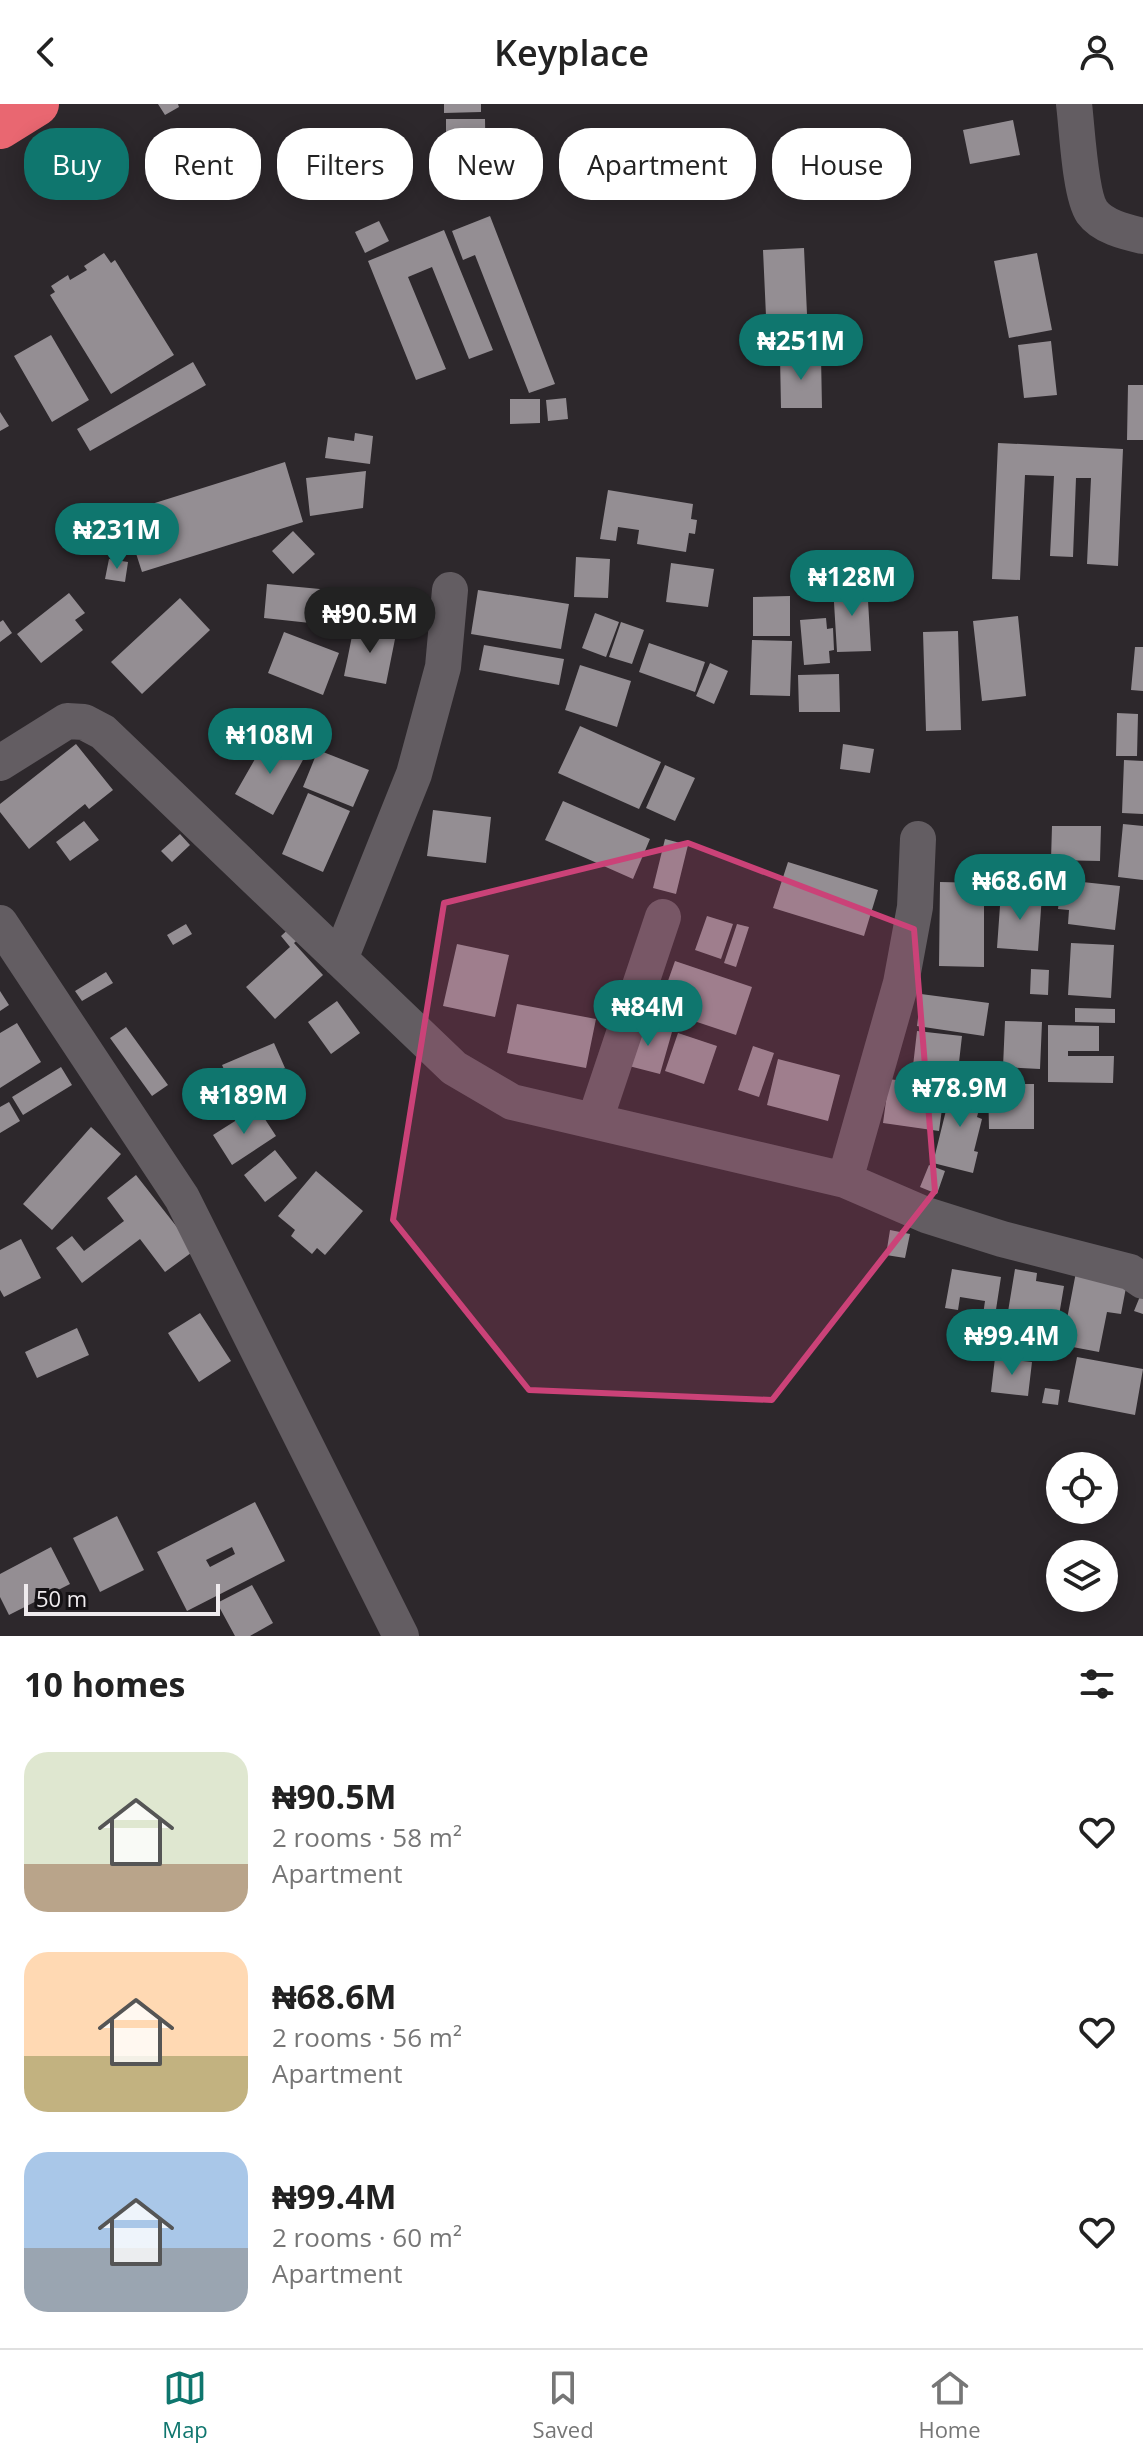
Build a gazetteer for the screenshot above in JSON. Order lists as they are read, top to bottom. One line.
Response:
{"scale_bar":"50 m","page":{"header":"Keyplace","chip":["Buy","Rent","Filters","New","Apartment","House"],"price":["₦251M","₦231M","₦128M","₦90.5M","₦108M","₦68.6M","₦84M","₦78.9M","₦189M","₦99.4M"],"scale":"50 m","heading":"10 homes","list":[{"name":"₦90.5M","note":"2 rooms · 58 m² · Apartment"},{"name":"₦68.6M","note":"2 rooms · 56 m² · Apartment"},{"name":"₦99.4M","note":"2 rooms · 60 m² · Apartment"}],"tabs":["Map","Saved","Home"]}}
